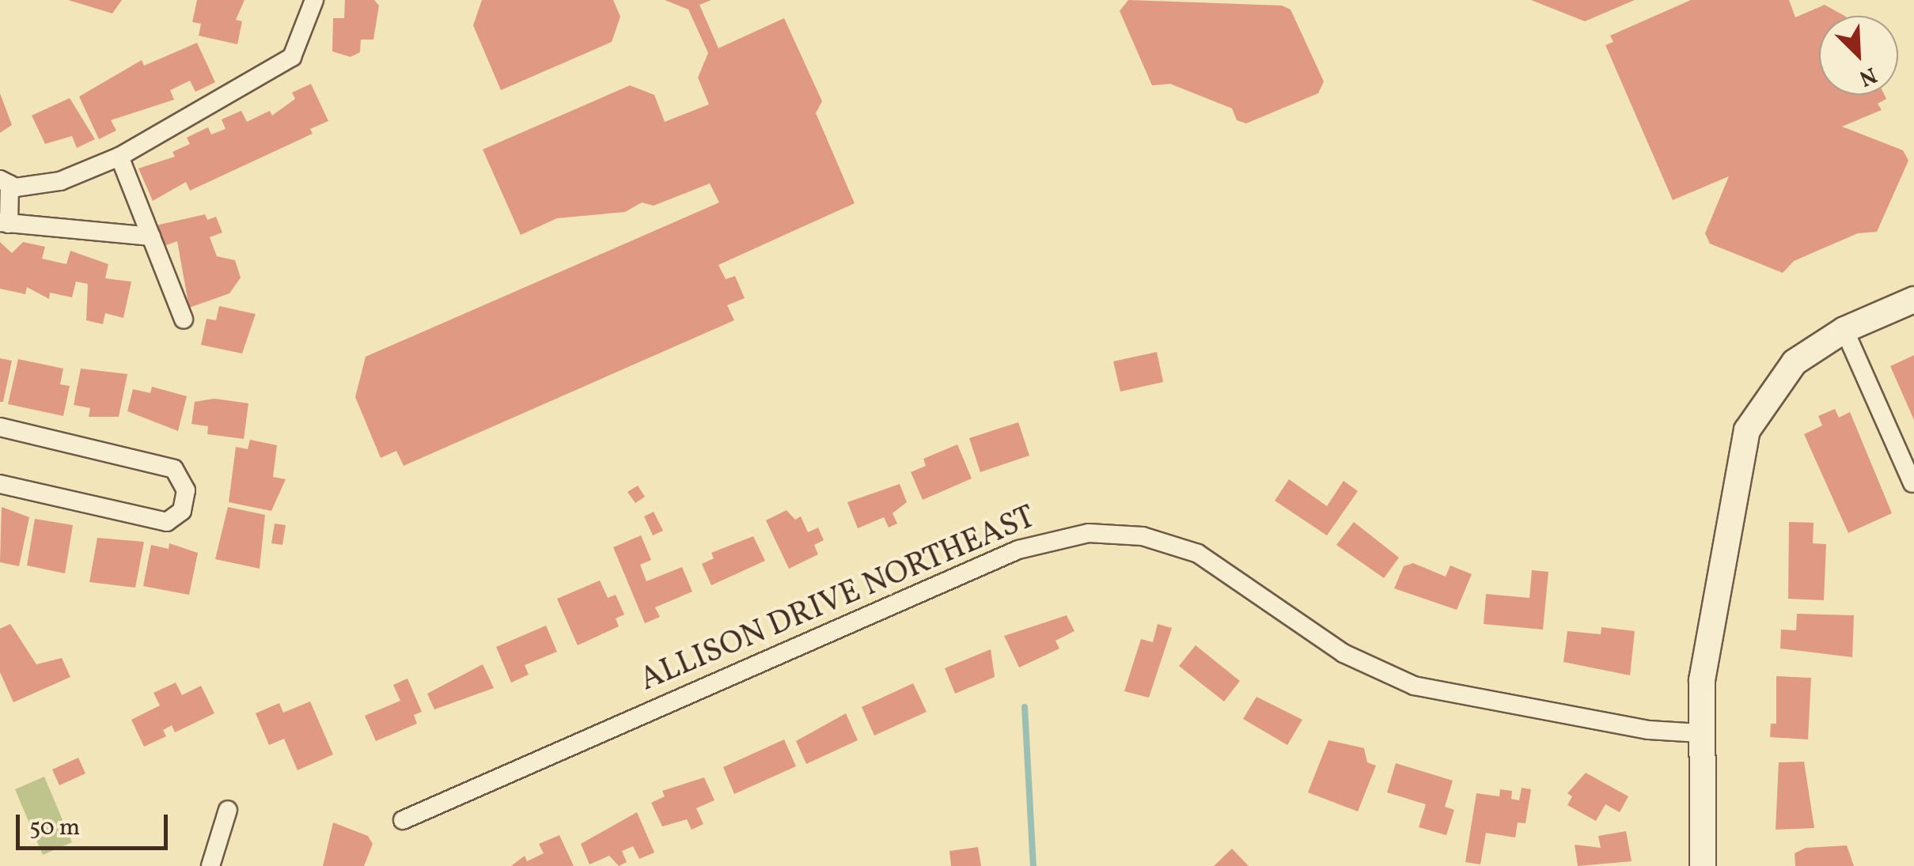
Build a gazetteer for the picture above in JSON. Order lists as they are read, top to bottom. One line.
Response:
{"streets":{"street":["ALLISON DRIVE NORTHEAST"]},"scale_bar":"50 m","north":"bottom right"}
